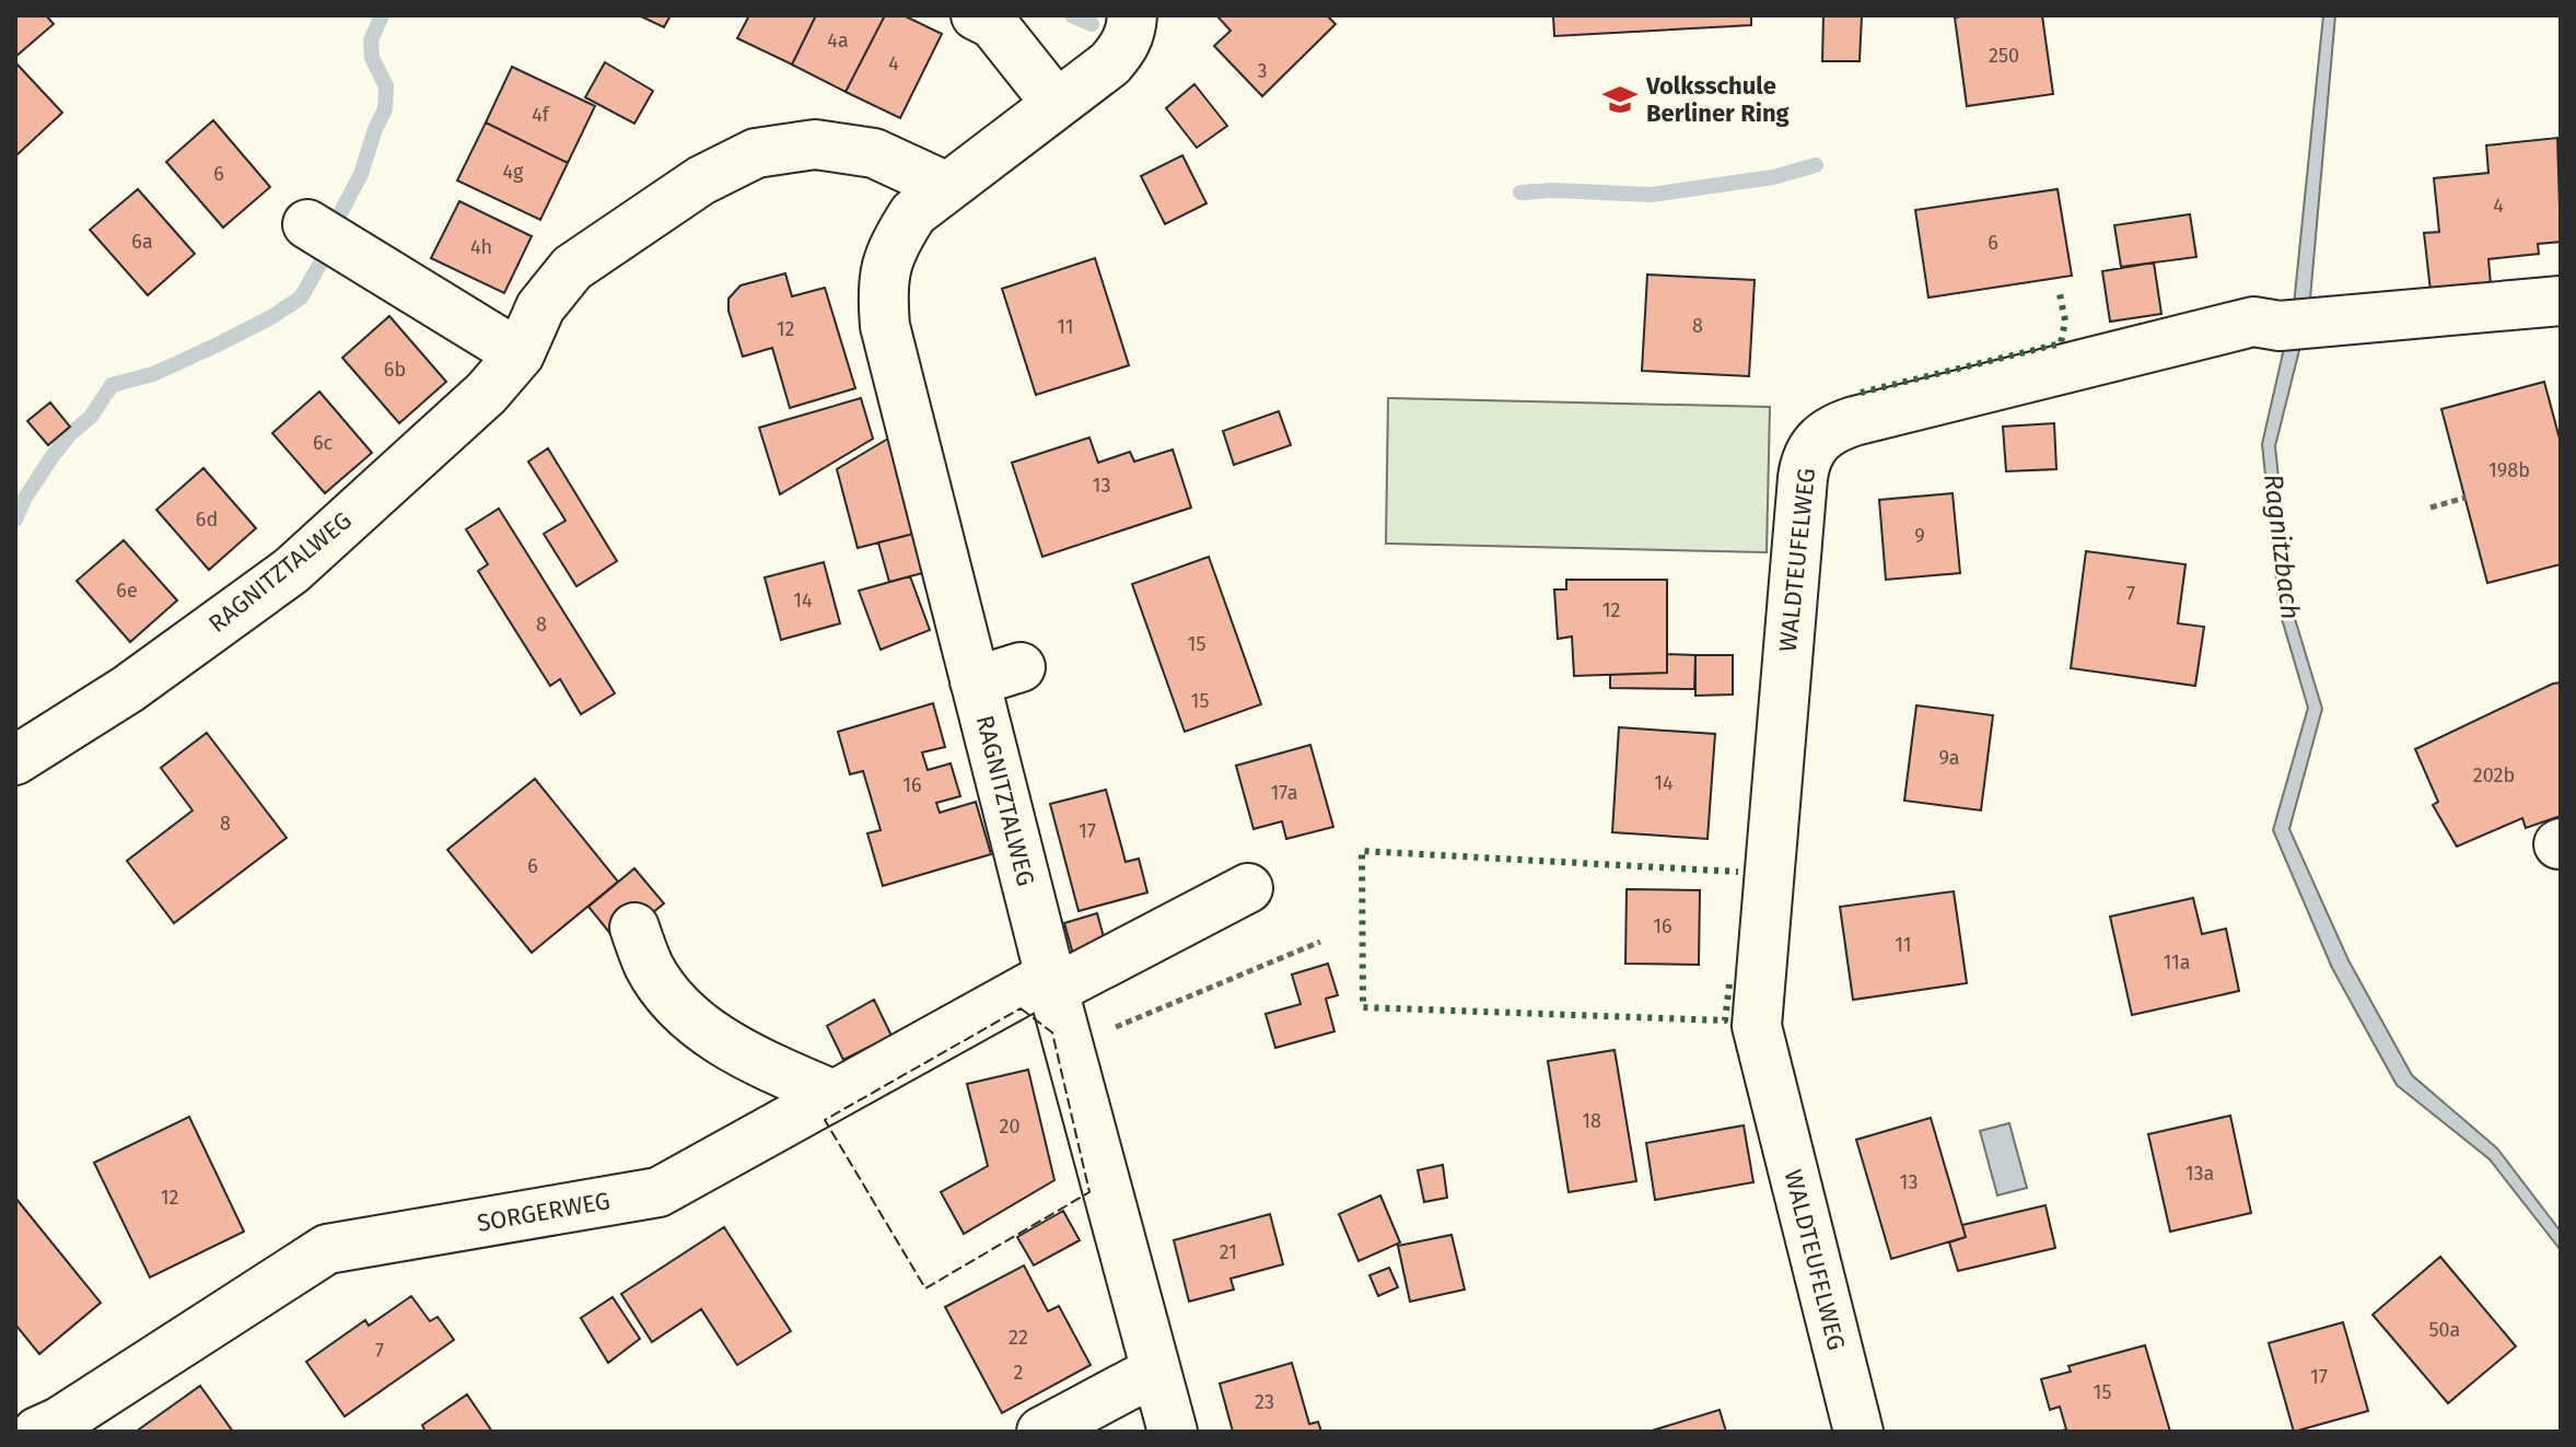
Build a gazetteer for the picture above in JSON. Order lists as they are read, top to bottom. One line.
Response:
{"streets":{"street":["WALDTEUFELWEG","RAGNITZTALWEG","SORGERWEG"]},"crossings":[["RAGNITZTALWEG","SORGERWEG"]],"water":["Ragnitzbach"],"places":{"school or university":["Volksschule Berliner Ring"]},"house_numbers":["4a","250","4","3","4f","4g","6","4","6a","6","4h","8","11","12","6b","6c","198b","13","6d","9","6e","7","14","12","8","15","15","9a","202b","14","16","17a","8","17","6","16","11","11a","18","20","13a","13","12","21","50a","22","7","2","17","15","23"]}
